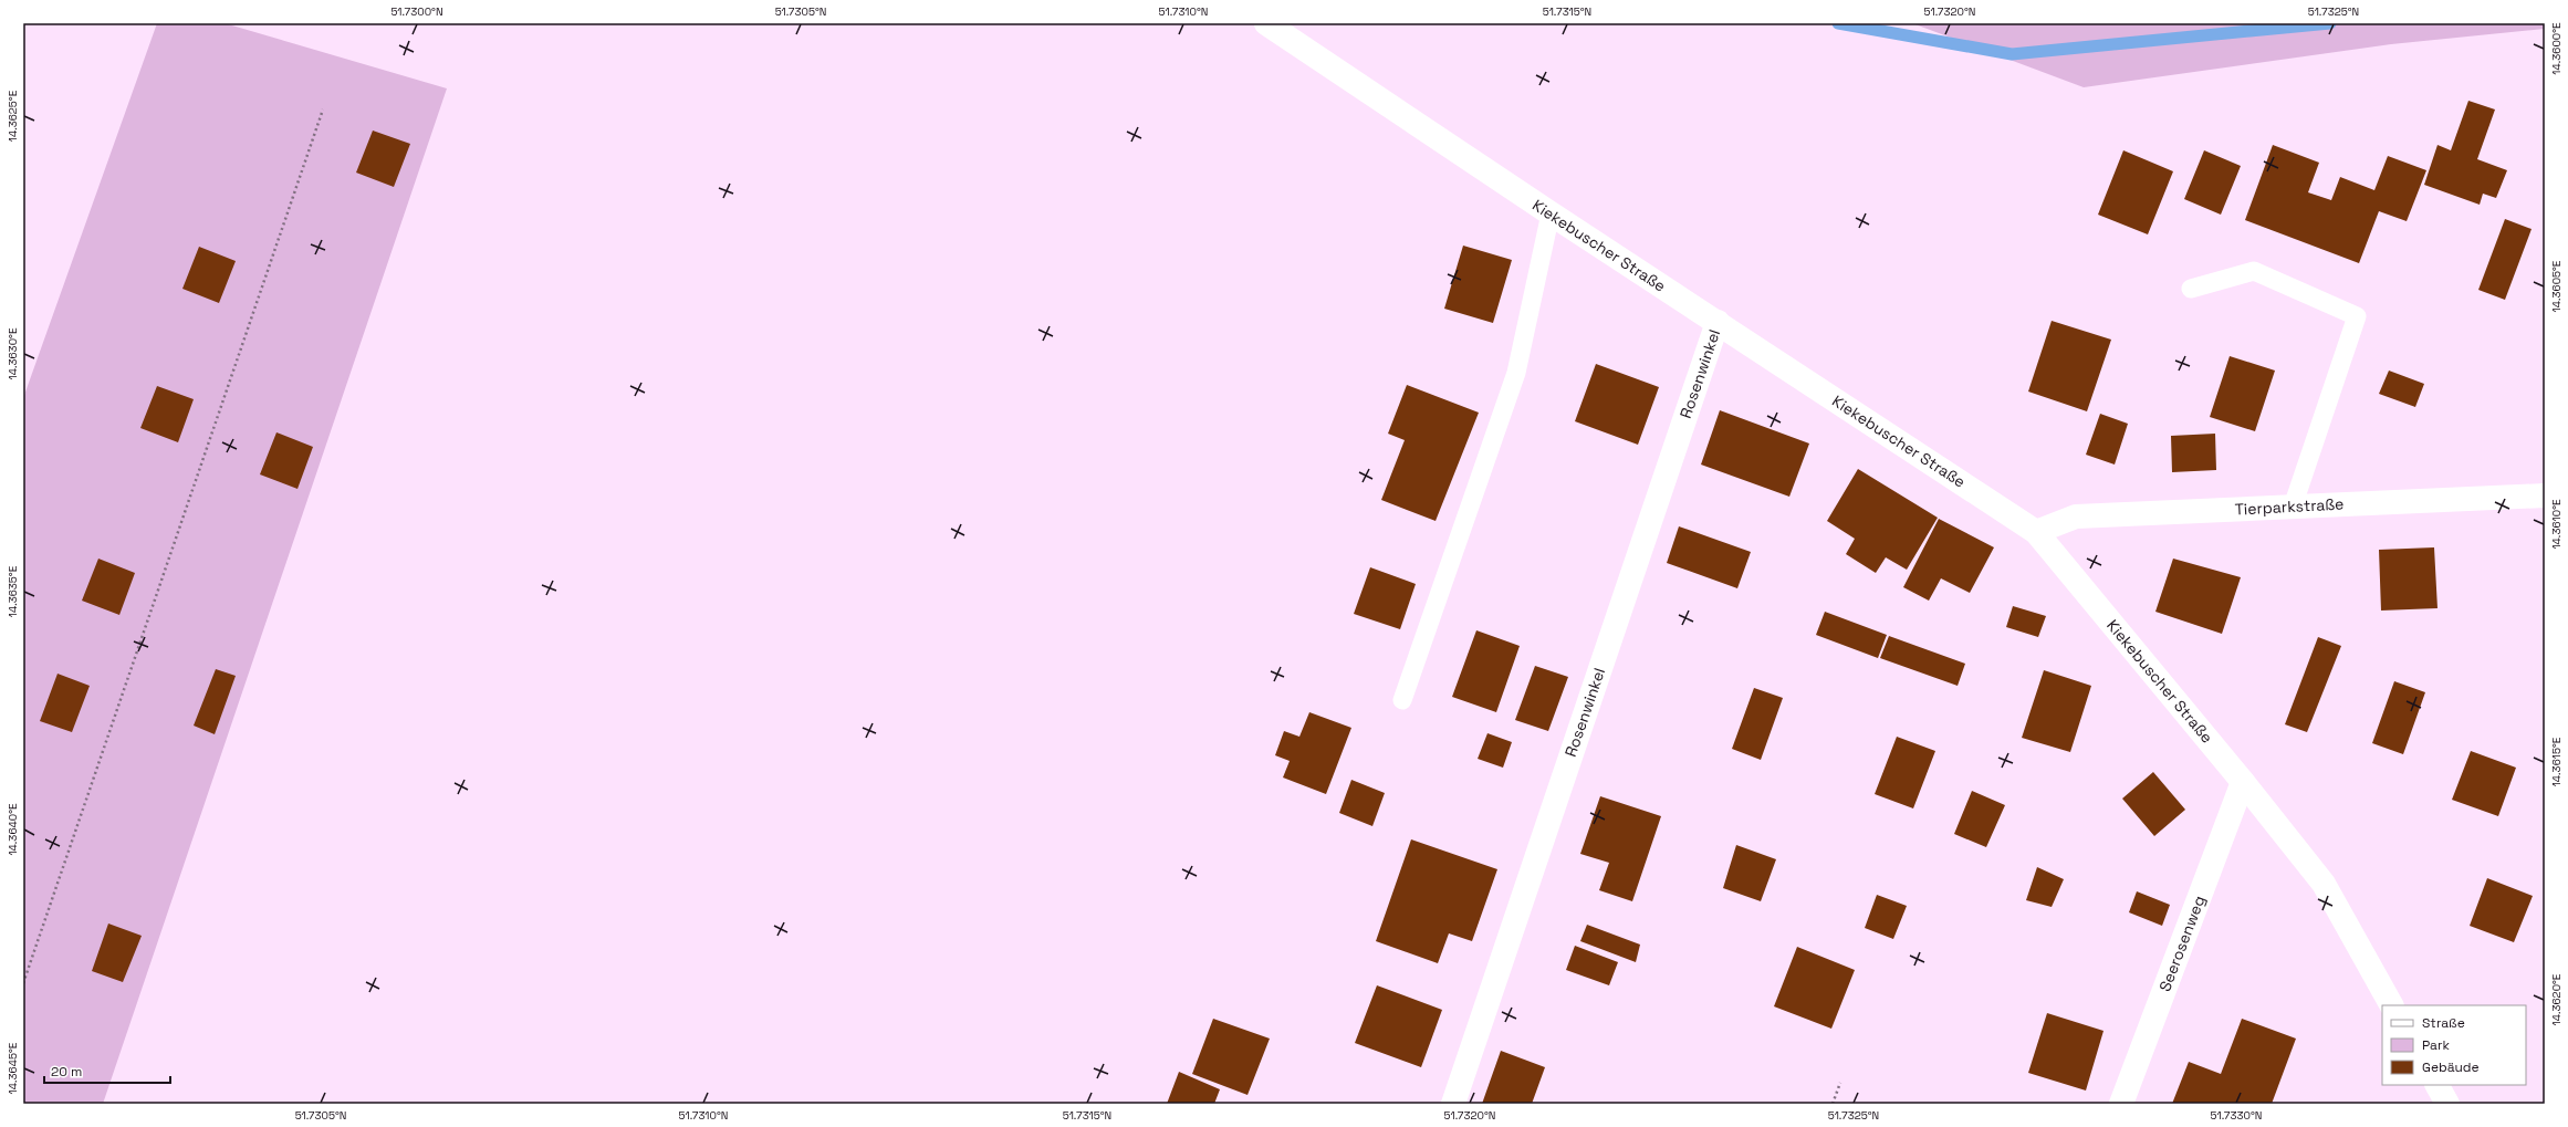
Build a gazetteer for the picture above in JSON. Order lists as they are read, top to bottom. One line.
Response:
{"streets":{"street":["Kiekebuscher Straße","Rosenwinkel","Tierparkstraße","Seerosenweg"]},"crossings":[["Kiekebuscher Straße","Rosenwinkel"],["Kiekebuscher Straße","Tierparkstraße"],["Kiekebuscher Straße","Seerosenweg"]],"legend":["Straße","Park","Gebäude"],"scale_bar":"20 m","coordinates":["51.7300°N","51.7305°N","51.7310°N","51.7315°N","51.7320°N","51.7325°N","14.3600°E","14.3625°E","14.3605°E","14.3630°E","14.3610°E","14.3635°E","14.3615°E","14.3640°E","14.3620°E","14.3645°E","51.7330°N"]}
